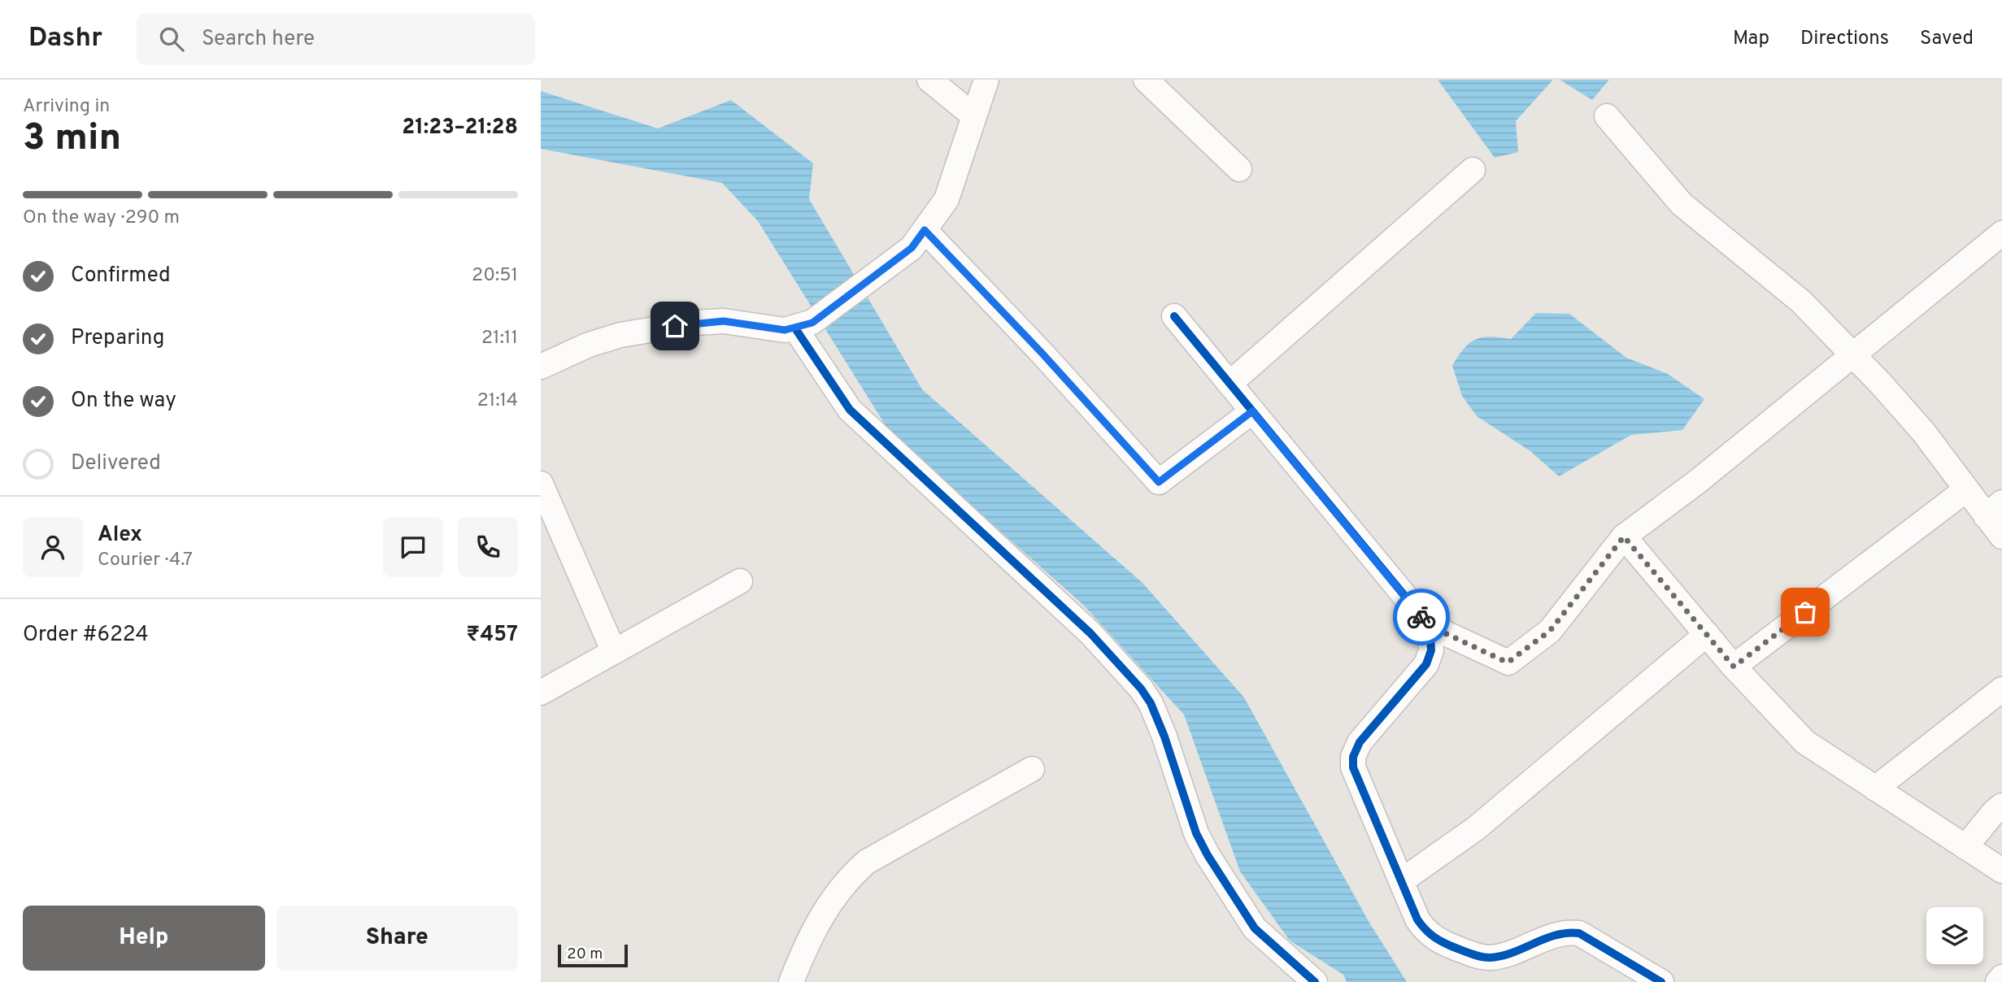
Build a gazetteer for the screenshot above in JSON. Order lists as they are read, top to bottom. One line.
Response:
{"scale_bar":"20 m","page":{"header":"Dashr","search":"Search here","nav":["Map","Directions","Saved"],"heading":["3 min","Arriving in","21:23–21:28"],"panel":["Alex","Courier · 4.7","Order #6224","₹457"],"bar":"On the way · 290 m","list":[["Confirmed","20:51"],["Preparing","21:11"],["On the way","21:14"],"Delivered"],"buttons":["Help","Share"],"scale":"20 m"}}
